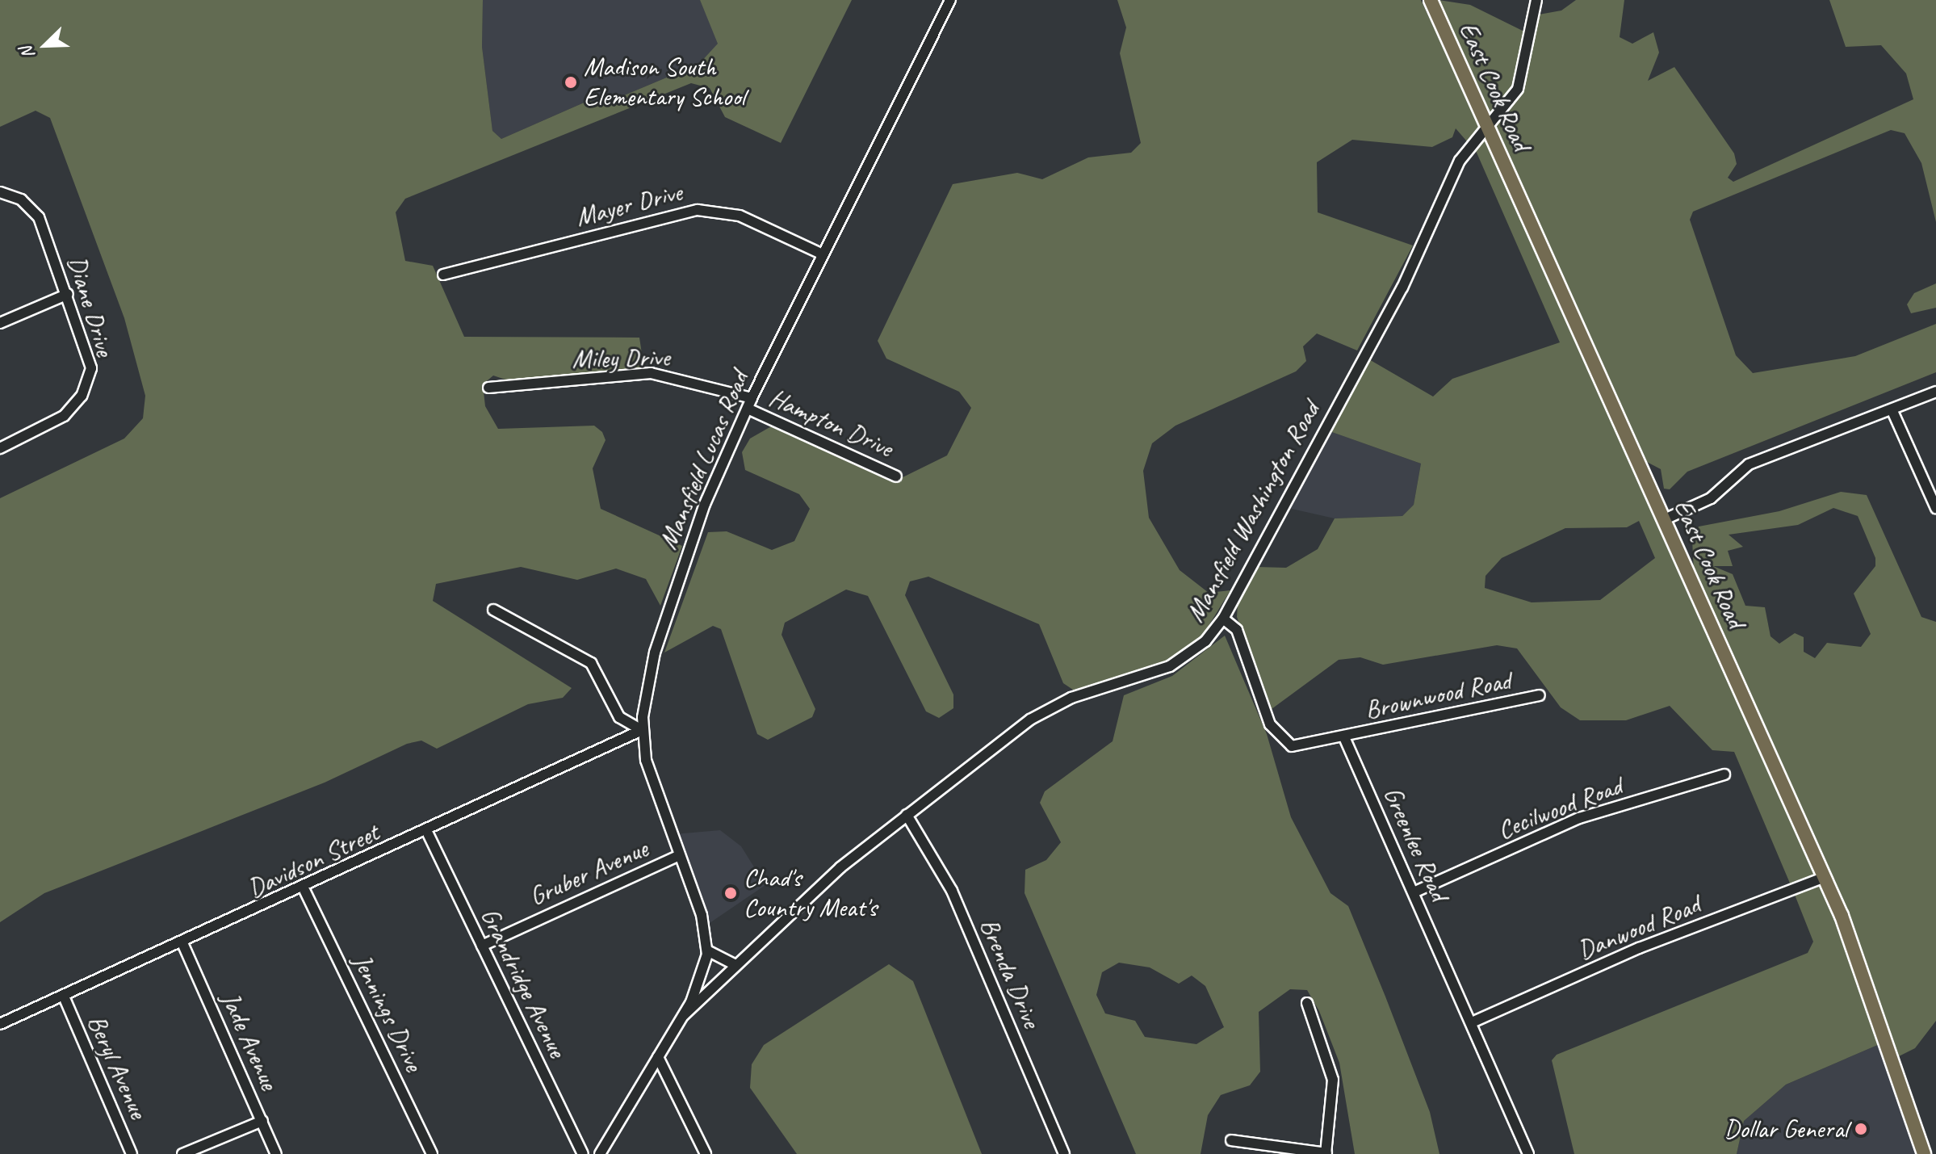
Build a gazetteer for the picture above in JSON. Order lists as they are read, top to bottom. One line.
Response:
{"streets":{"main road":["East Cook Road"],"street":["Mayer Drive","Diane Drive","Miley Drive","Hampton Drive","Mansfield Lucas Road","Mansfield Washington Road","Brownwood Road","Cecilwood Road","Greenlee Road","Davidson Street","Gruber Avenue","Danwood Road","Brenda Drive","Grandridge Avenue","Jennings Drive","Jade Avenue","Beryl Avenue"]},"crossings":[["East Cook Road","Mansfield Washington Road"],["East Cook Road","Danwood Road"],["Mayer Drive","Mansfield Lucas Road"],["Miley Drive","Hampton Drive"],["Miley Drive","Mansfield Lucas Road"],["Hampton Drive","Mansfield Lucas Road"],["Mansfield Lucas Road","Mansfield Washington Road"],["Mansfield Lucas Road","Davidson Street"],["Mansfield Lucas Road","Gruber Avenue"],["Mansfield Washington Road","Brenda Drive"],["Brownwood Road","Greenlee Road"],["Cecilwood Road","Greenlee Road"],["Greenlee Road","Danwood Road"],["Davidson Street","Grandridge Avenue"],["Davidson Street","Jennings Drive"],["Davidson Street","Jade Avenue"],["Davidson Street","Beryl Avenue"],["Gruber Avenue","Grandridge Avenue"]],"places":["Madison South Elementary School","Chad's Country Meat's","Dollar General"],"north":"bottom left"}
